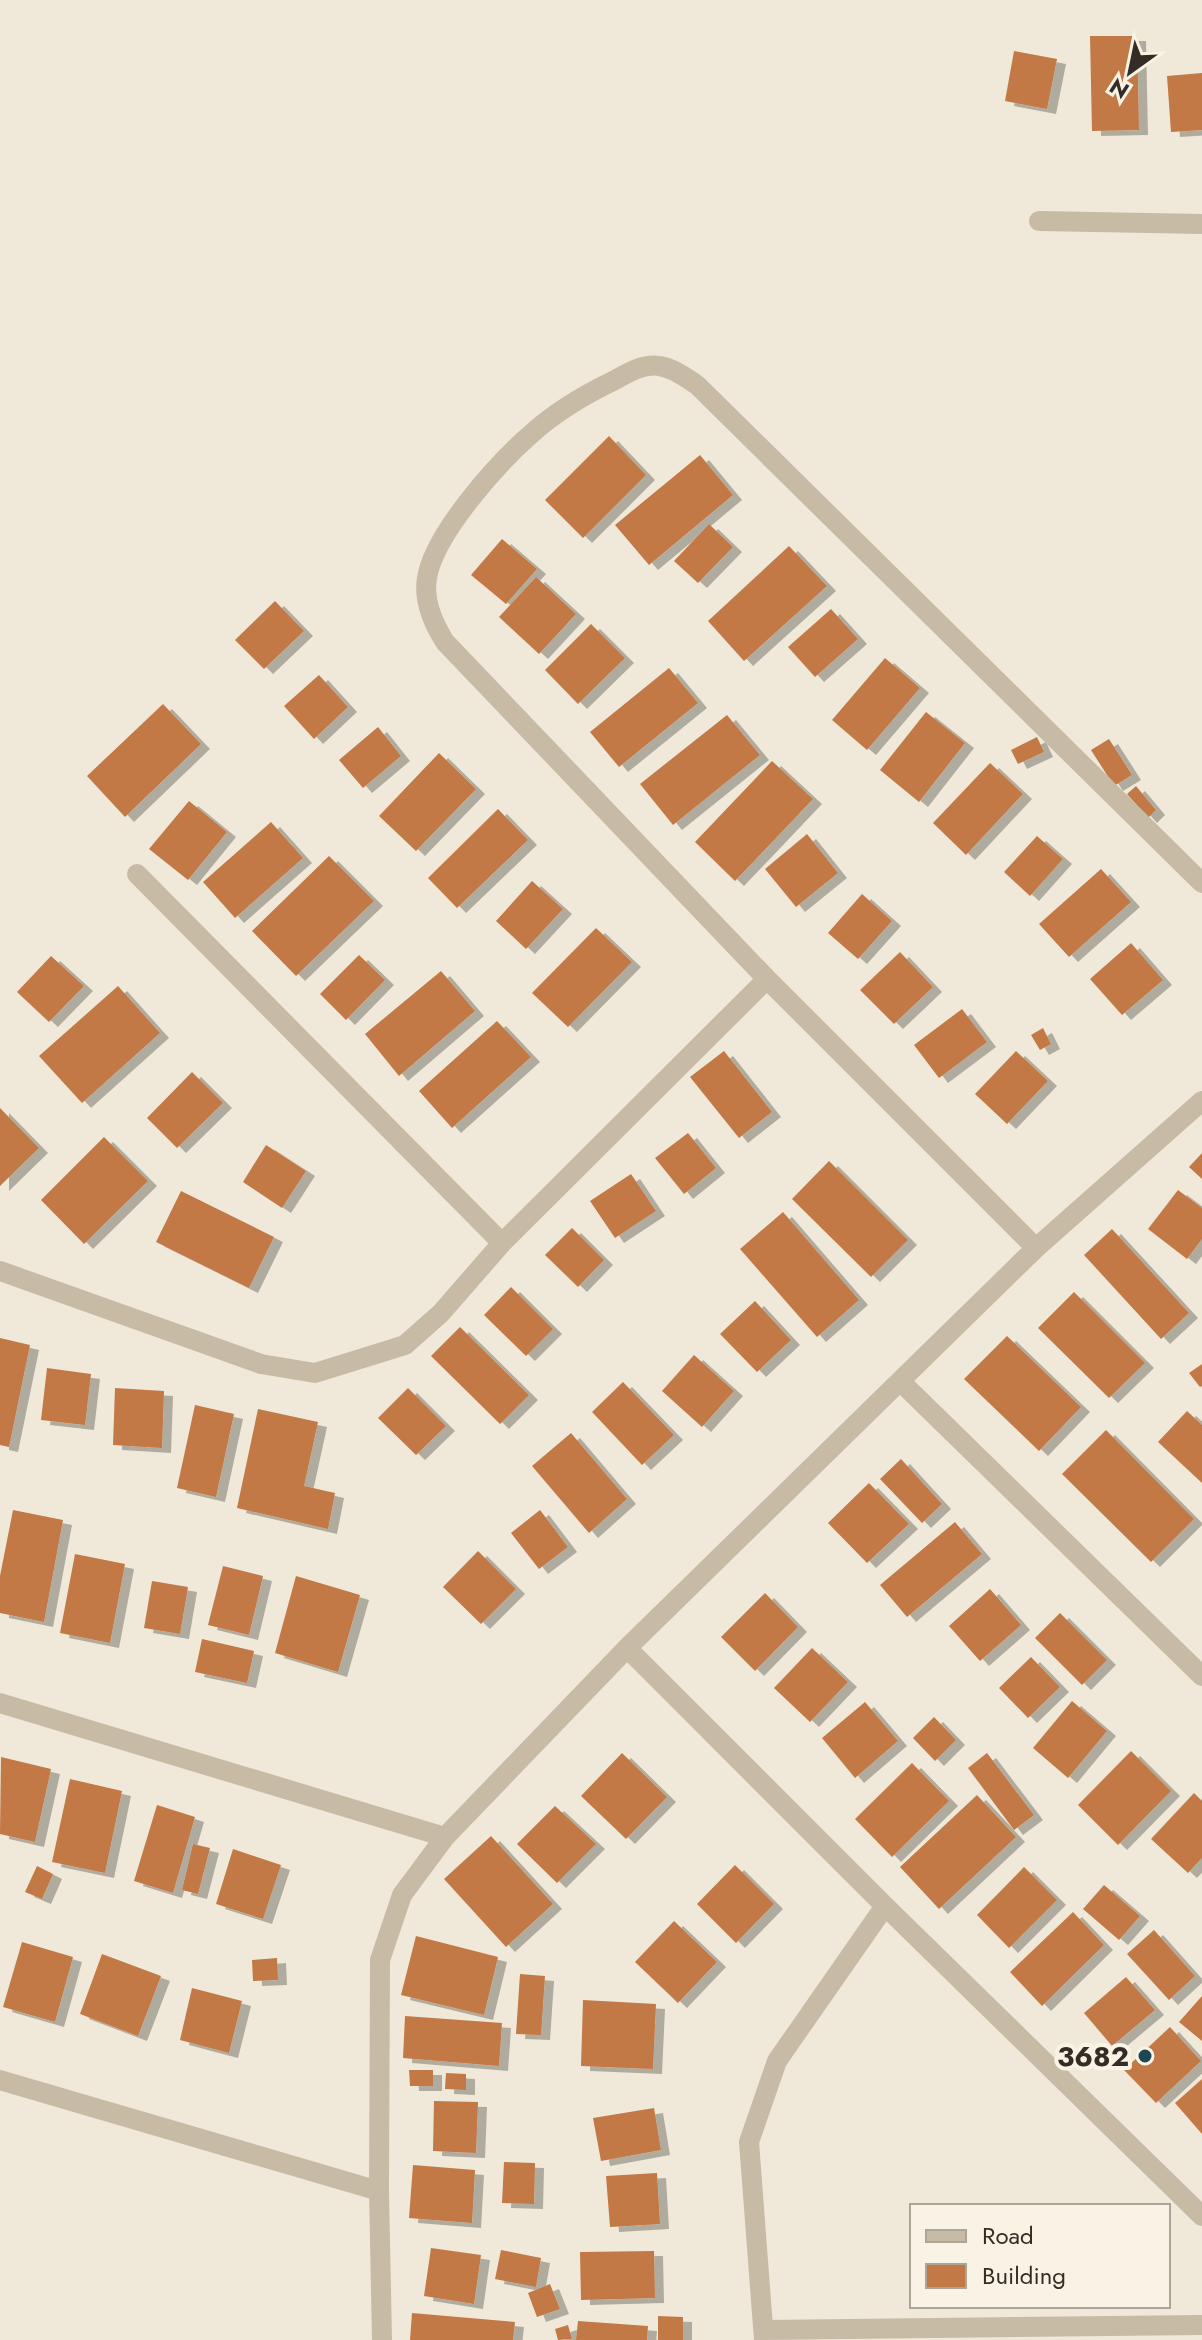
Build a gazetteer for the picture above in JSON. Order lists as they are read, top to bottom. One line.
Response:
{"places":["3682"],"legend":["Road","Building"],"north":"bottom left"}
